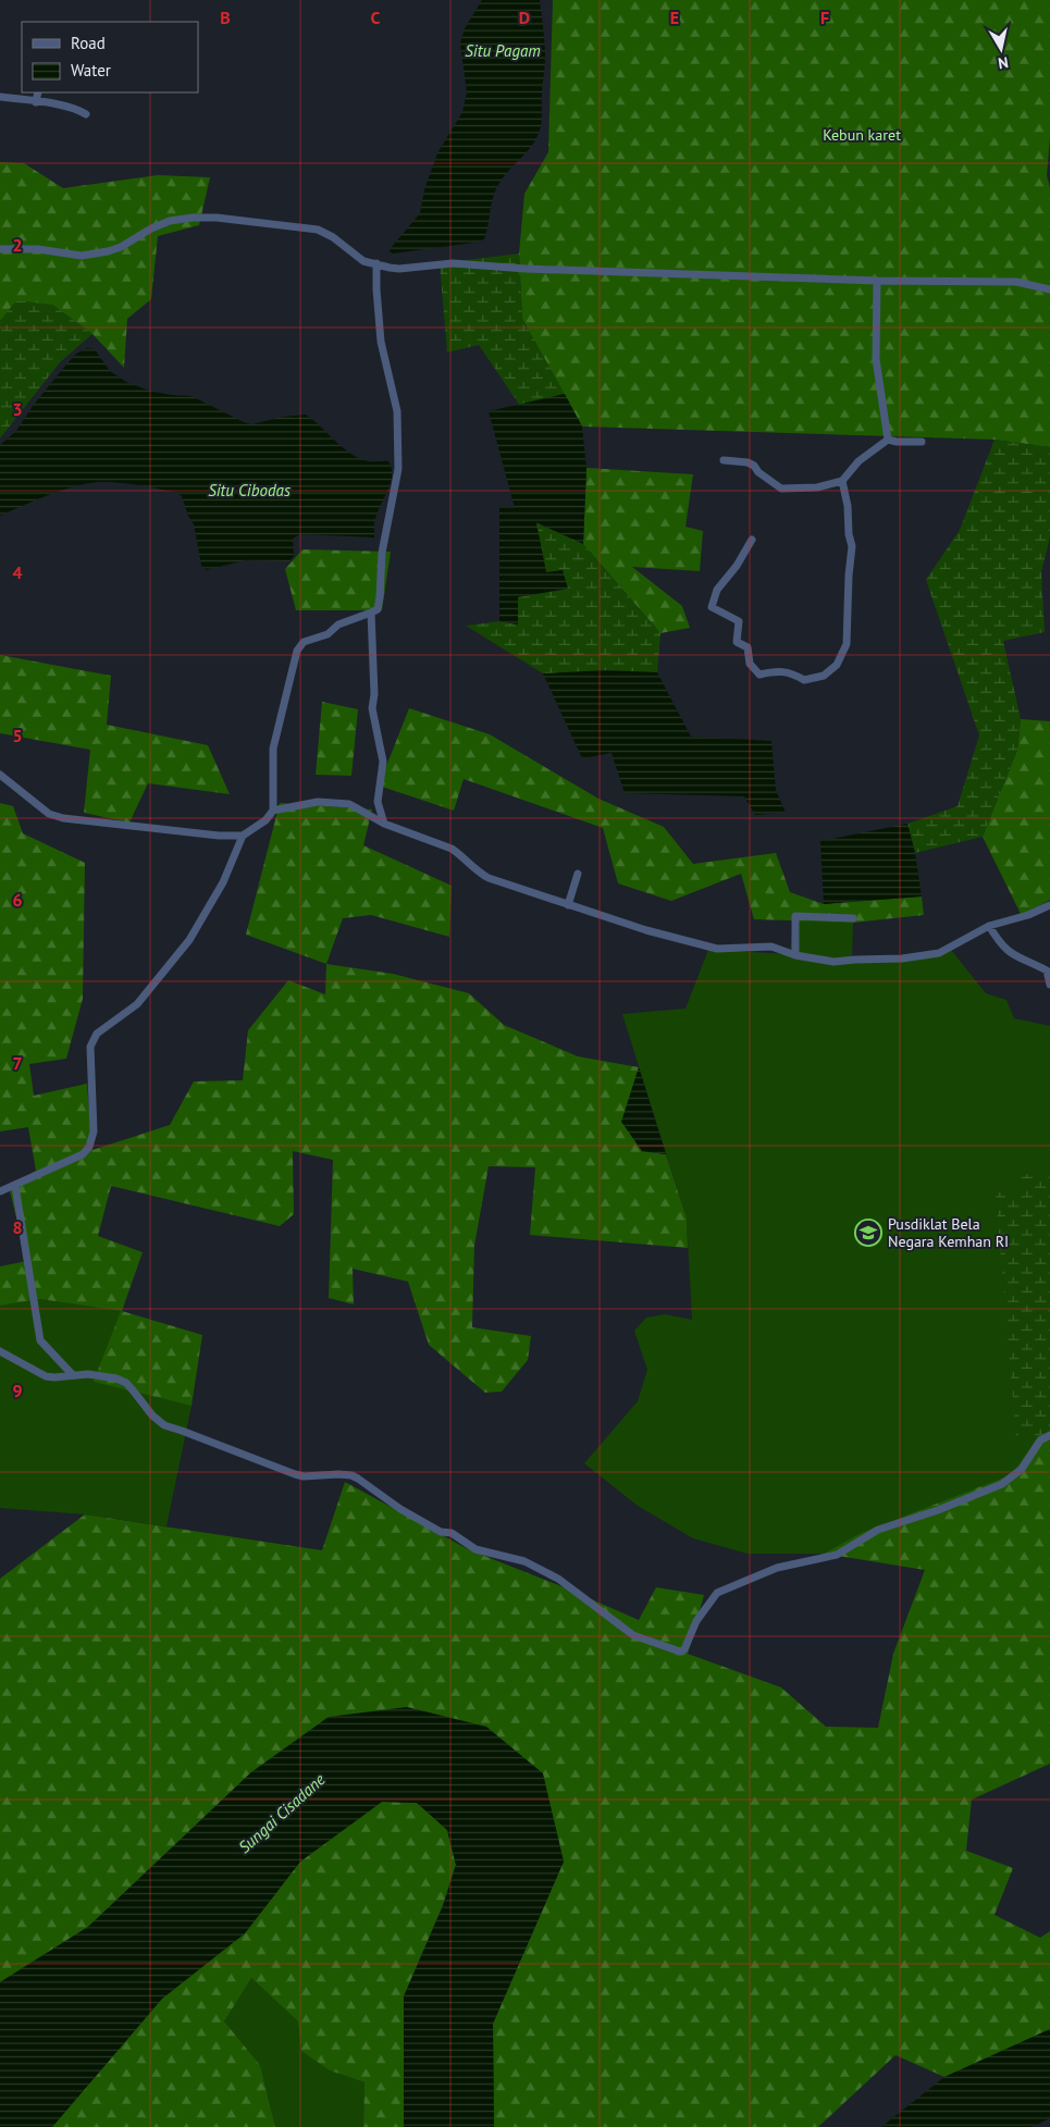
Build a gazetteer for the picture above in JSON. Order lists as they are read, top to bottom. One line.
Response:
{"water":["Situ Pagam","Situ Cibodas","Sungai Cisadane"],"parks":["Kebun karet"],"places":{"school or university":["Pusdiklat Bela Negara Kemhan RI"]},"legend":["Road","Water"],"north":"bottom","grid":{"columns":["B","C","D","E","F"],"rows":["2","3","4","5","6","7","8","9"]}}
